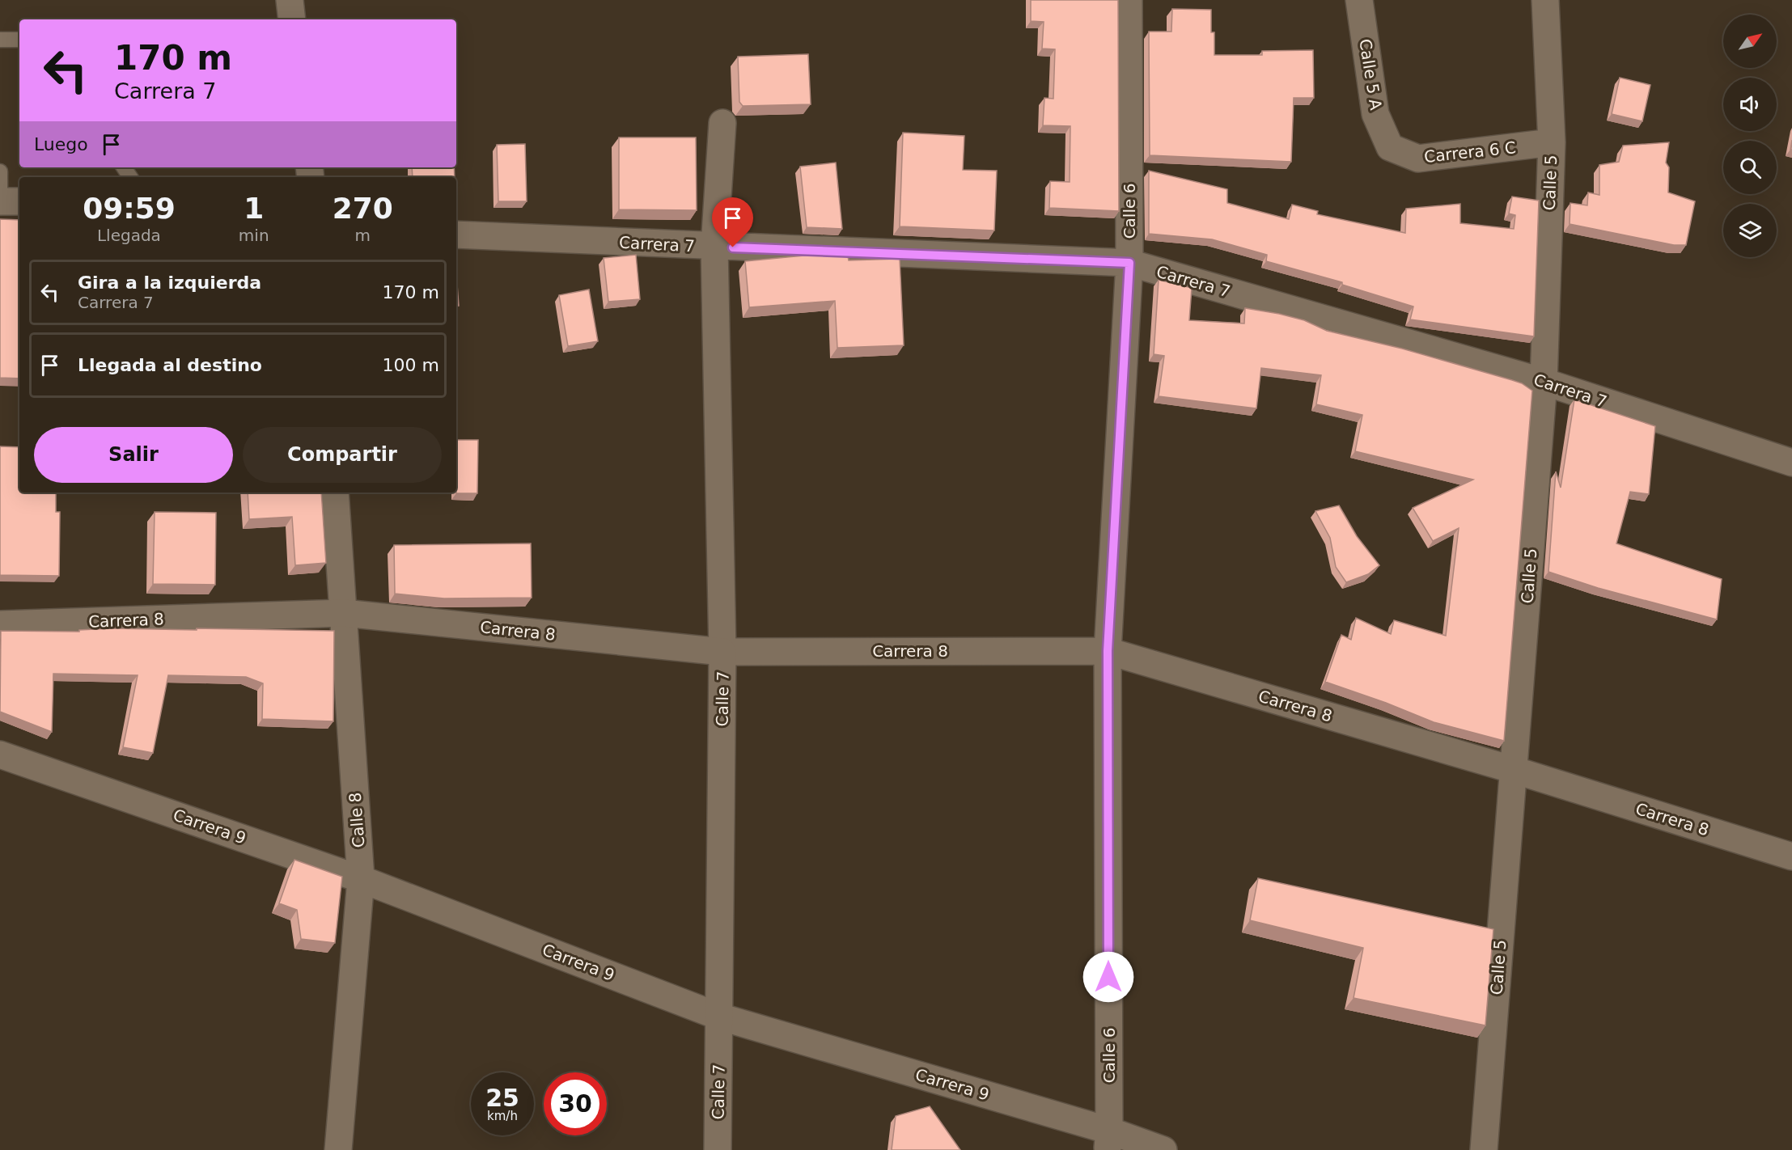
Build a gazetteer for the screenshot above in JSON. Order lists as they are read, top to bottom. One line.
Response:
{"streets":{"street":["Calle 5 A","Carrera 6 C","Calle 5","Calle 6","Carrera 7","Carrera 8","Calle 7","Calle 8","Carrera 9"]},"crossings":[["Calle 5 A","Carrera 6 C"],["Carrera 6 C","Calle 5"],["Calle 5","Carrera 7"],["Calle 5","Carrera 8"],["Calle 6","Carrera 7"],["Calle 6","Carrera 8"],["Calle 6","Carrera 9"],["Carrera 7","Calle 7"],["Carrera 8","Calle 7"],["Carrera 8","Calle 8"],["Calle 7","Carrera 9"],["Calle 8","Carrera 9"]],"north":"top right","page":{"turn":["170 m","Carrera 7"],"then":"Luego","eta":["09:59","Llegada","1","min","270","m"],"list":[{"name":"Gira a la izquierda","note":"Carrera 7","value":"170 m"},{"name":"Llegada al destino","value":"100 m"}],"buttons":["Salir","Compartir"],"speed":"25 km/h","limit":"30"}}
